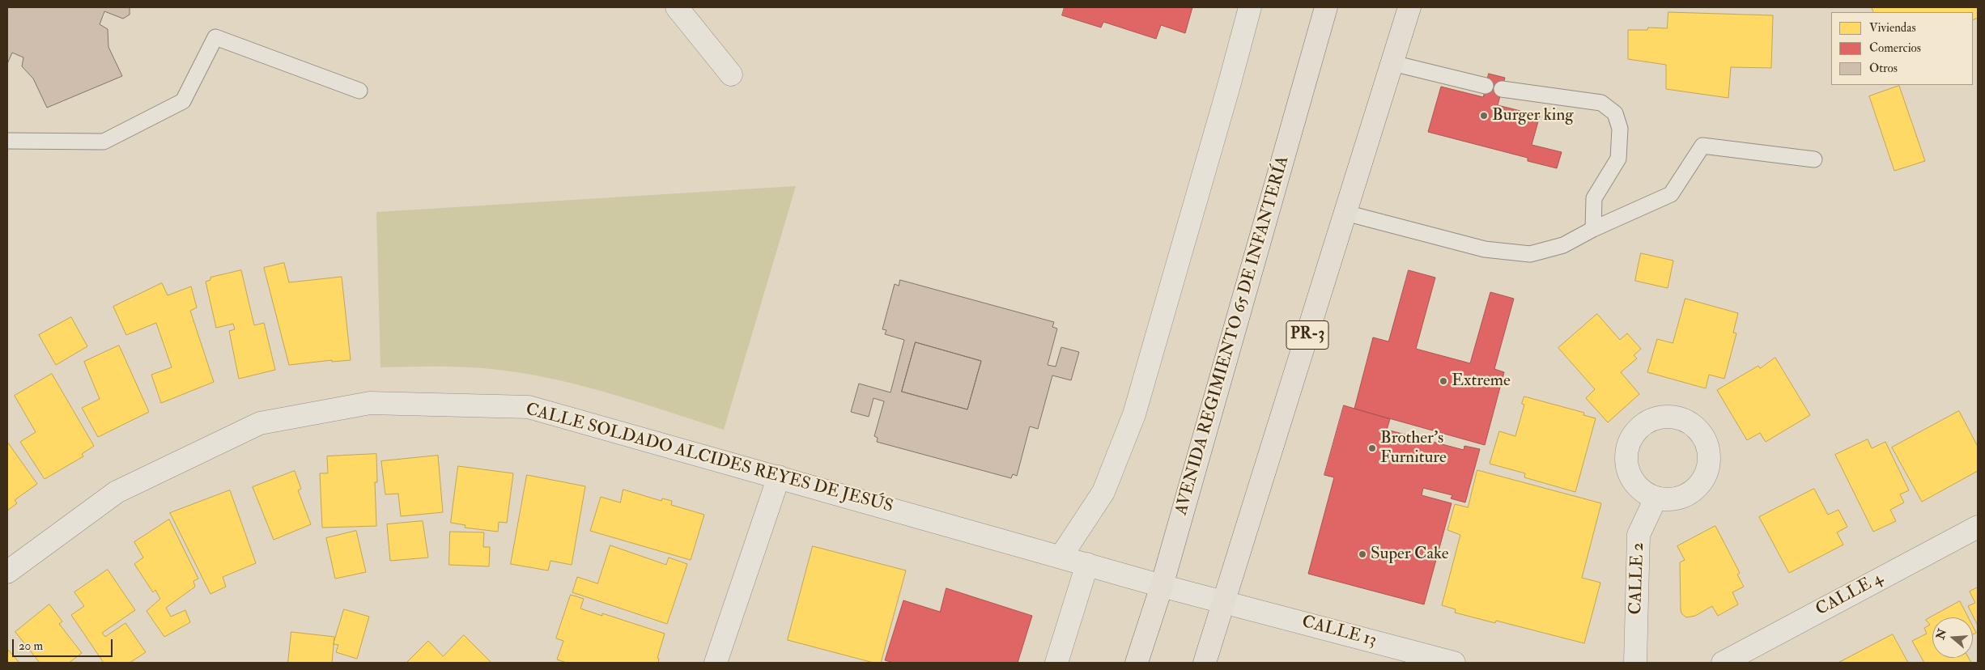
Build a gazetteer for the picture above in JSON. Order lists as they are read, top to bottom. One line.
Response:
{"streets":{"highway":["PR-3","AVENIDA REGIMIENTO 65 DE INFANTERÍA"],"street":["CALLE SOLDADO ALCIDES REYES DE JESÚS","CALLE 2","CALLE 4","CALLE 13"]},"crossings":[["PR-3","CALLE SOLDADO ALCIDES REYES DE JESÚS"],["PR-3","CALLE 13"],["AVENIDA REGIMIENTO 65 DE INFANTERÍA","CALLE SOLDADO ALCIDES REYES DE JESÚS"],["CALLE SOLDADO ALCIDES REYES DE JESÚS","CALLE 13"]],"places":["Burger king","Extreme","Brother's Furniture","Super Cake"],"legend":["Viviendas","Comercios","Otros"],"scale_bar":"20 m","north":"left"}
